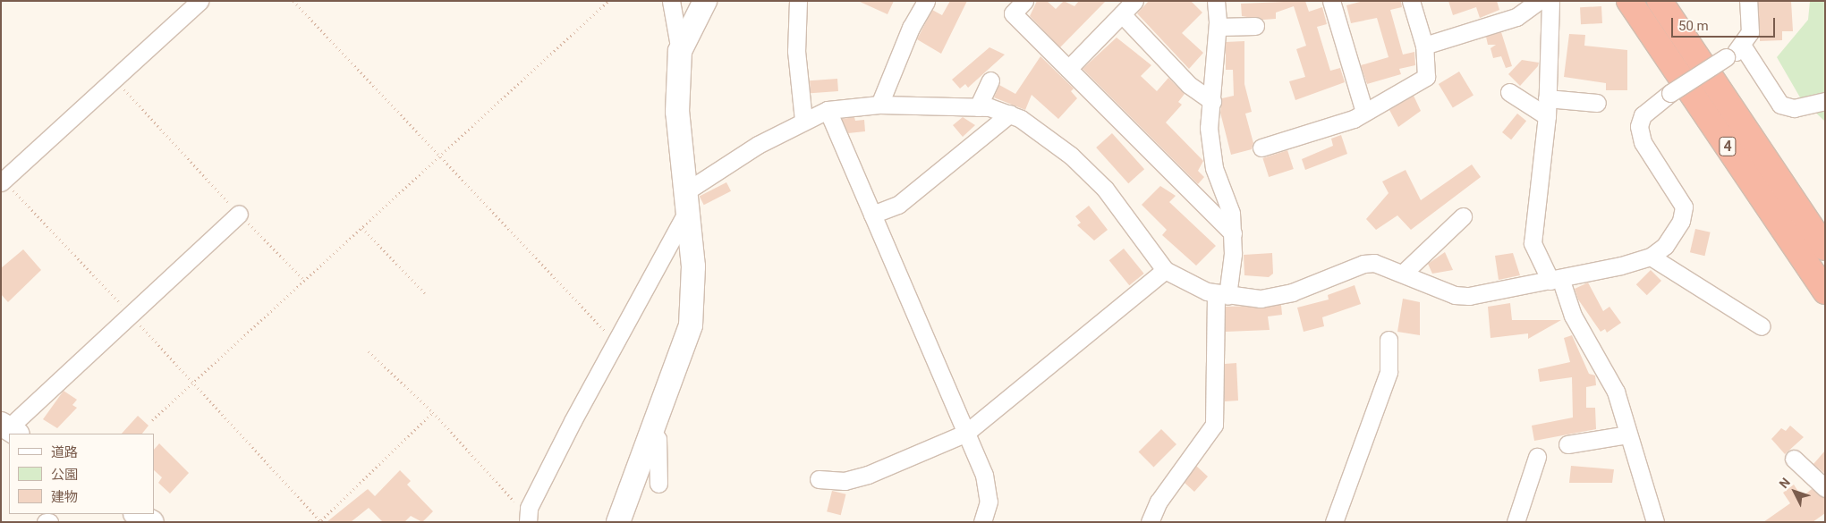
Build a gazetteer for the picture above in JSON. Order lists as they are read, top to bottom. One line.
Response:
{"streets":{"highway":["4"]},"legend":["道路","公園","建物"],"scale_bar":"50 m","north":"top left"}
